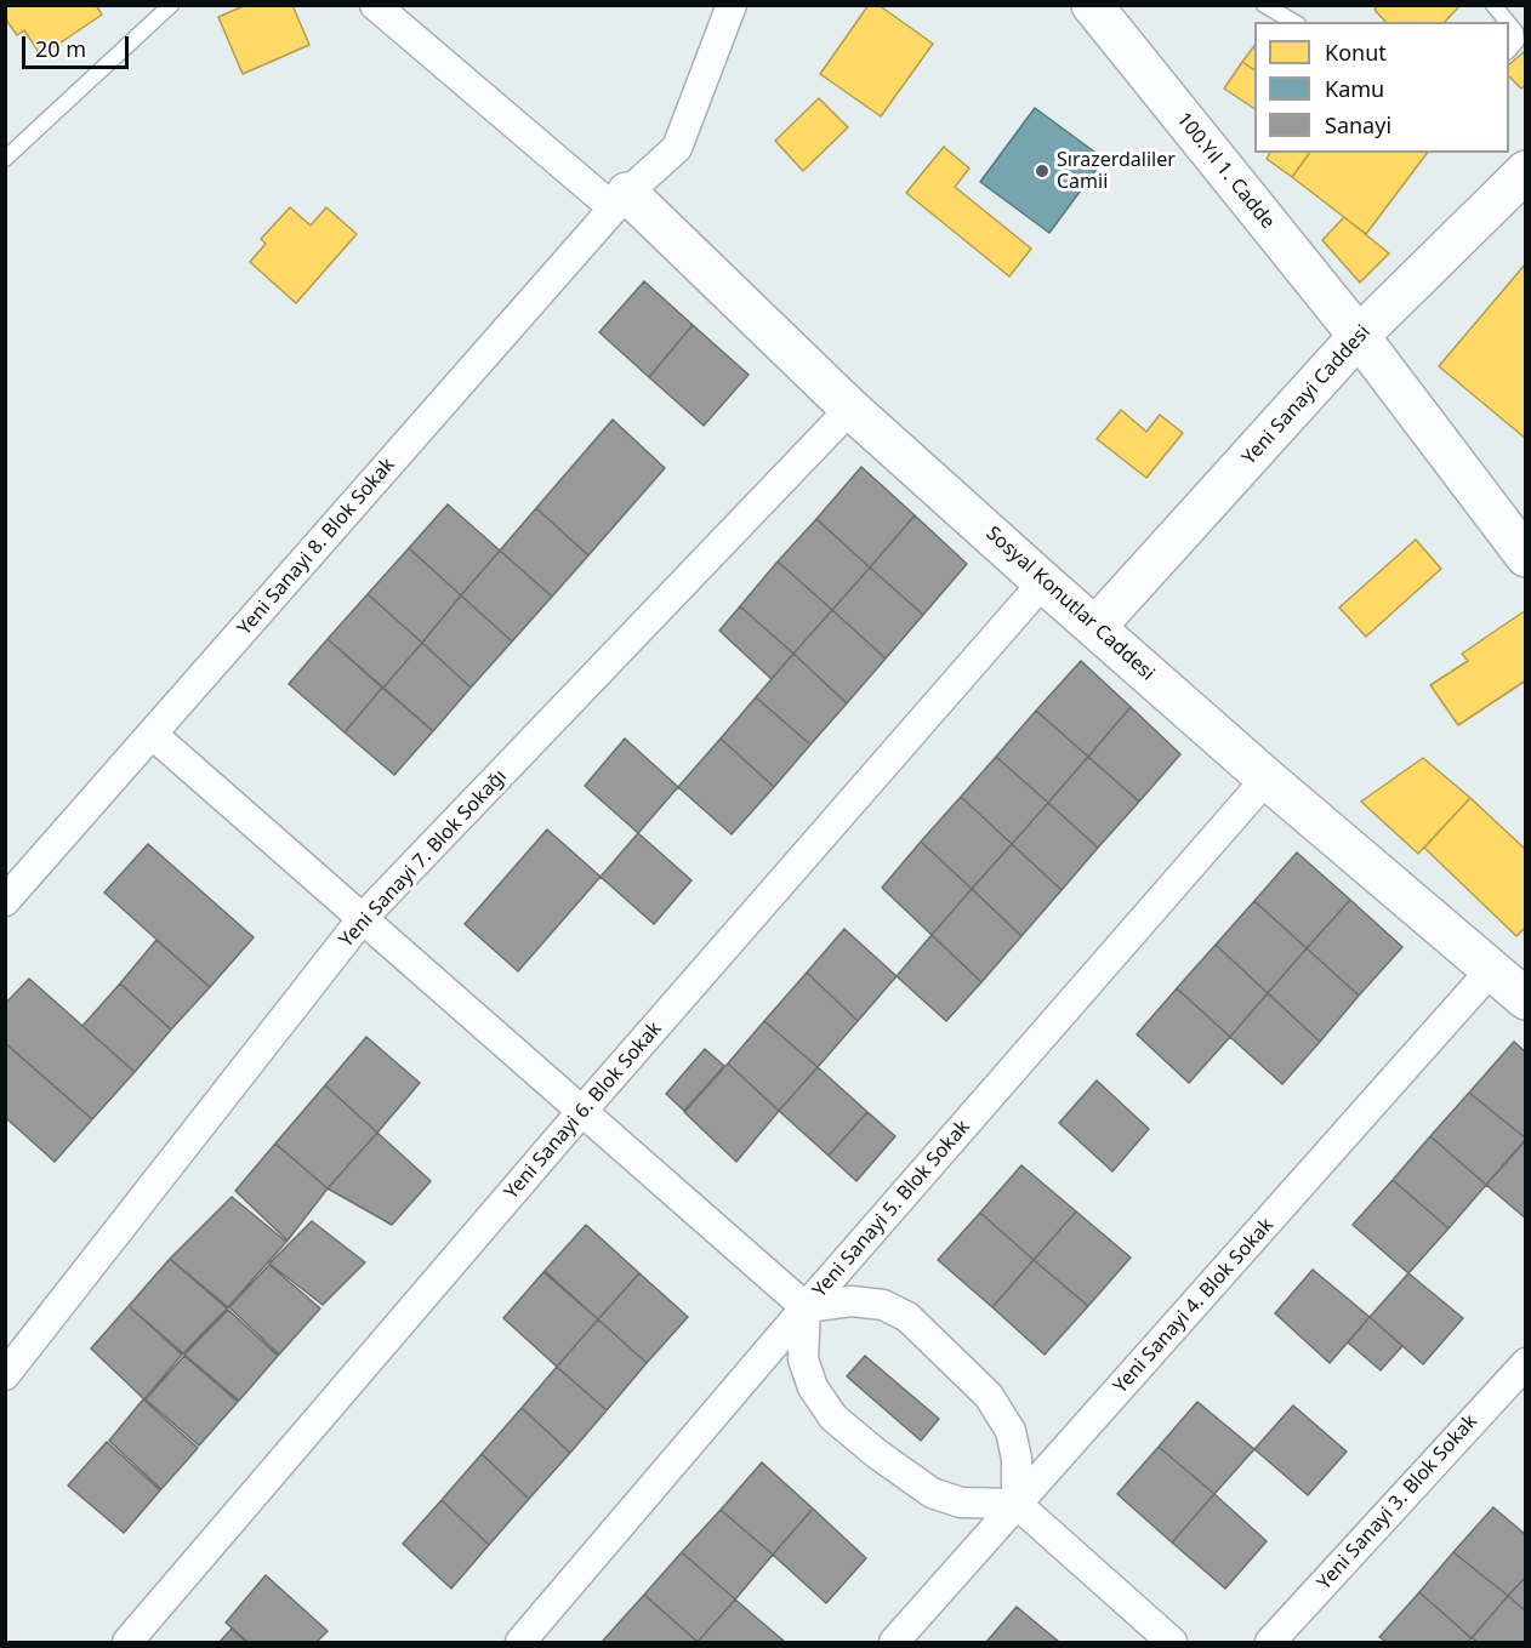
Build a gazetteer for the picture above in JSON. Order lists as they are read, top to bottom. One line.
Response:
{"streets":{"street":["100.Yıl 1. Cadde","Yeni Sanayi Caddesi","Yeni Sanayi 8. Blok Sokak","Sosyal Konutlar Caddesi","Yeni Sanayi 7. Blok Sokağı","Yeni Sanayi 6. Blok Sokak","Yeni Sanayi 5. Blok Sokak","Yeni Sanayi 4. Blok Sokak","Yeni Sanayi 3. Blok Sokak"]},"crossings":[["100.Yıl 1. Cadde","Yeni Sanayi Caddesi"],["Yeni Sanayi Caddesi","Sosyal Konutlar Caddesi"],["Yeni Sanayi 8. Blok Sokak","Sosyal Konutlar Caddesi"],["Sosyal Konutlar Caddesi","Yeni Sanayi 7. Blok Sokağı"],["Sosyal Konutlar Caddesi","Yeni Sanayi 6. Blok Sokak"],["Sosyal Konutlar Caddesi","Yeni Sanayi 5. Blok Sokak"],["Sosyal Konutlar Caddesi","Yeni Sanayi 4. Blok Sokak"]],"places":["Sırazerdaliler Camii"],"legend":["Konut","Kamu","Sanayi"],"scale_bar":"20 m"}
